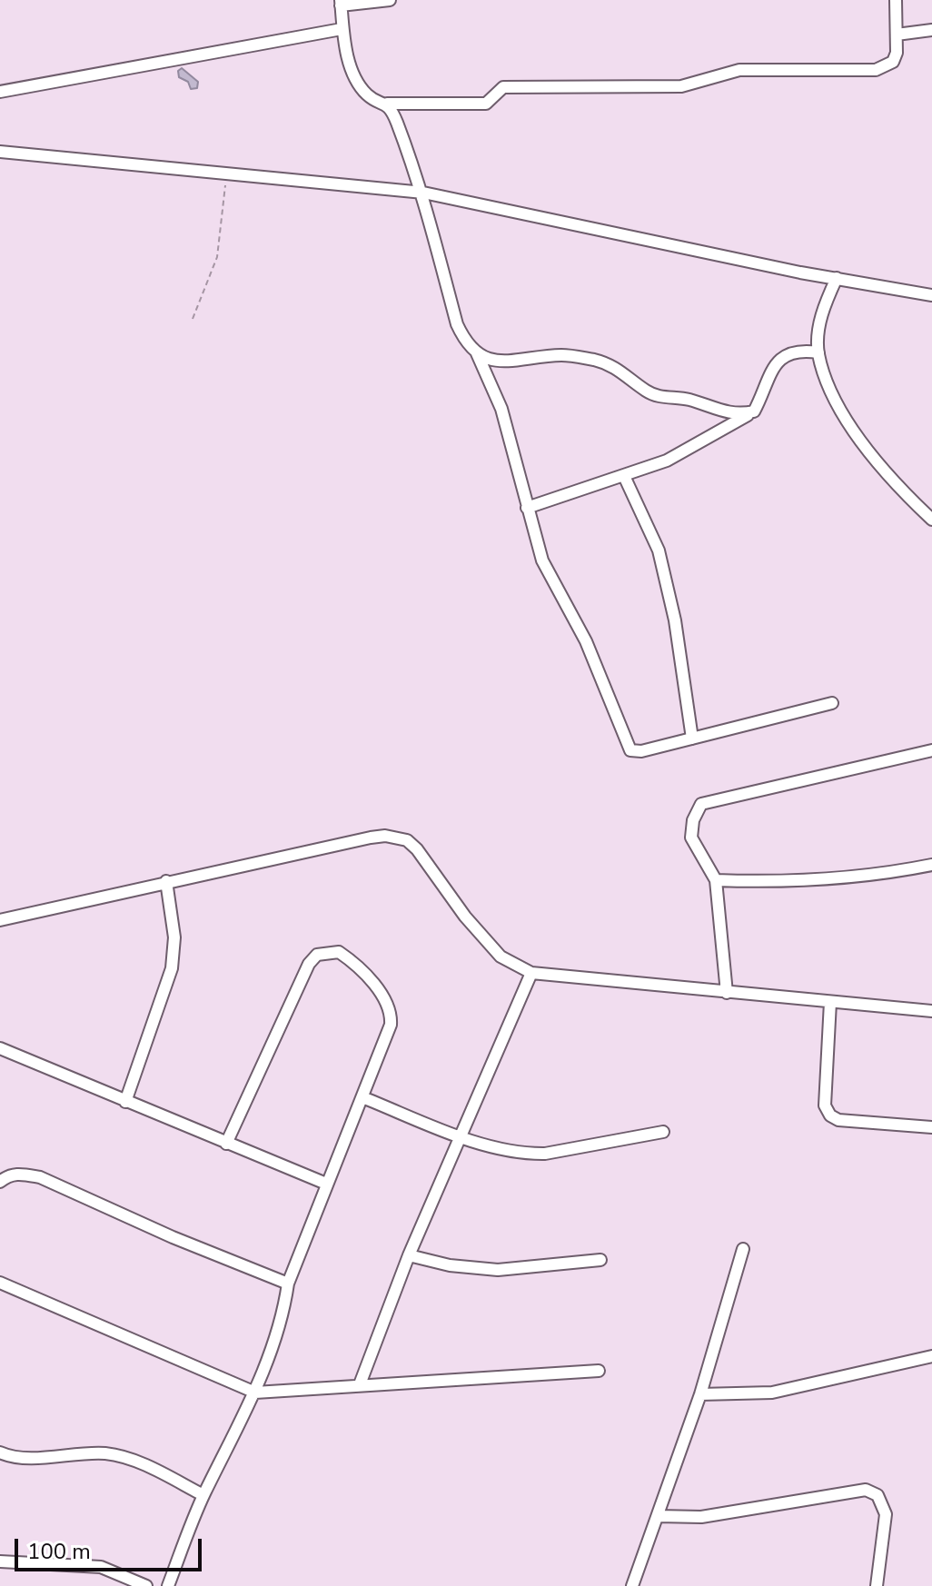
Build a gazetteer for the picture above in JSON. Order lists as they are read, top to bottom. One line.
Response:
{"scale_bar":"100 m"}
